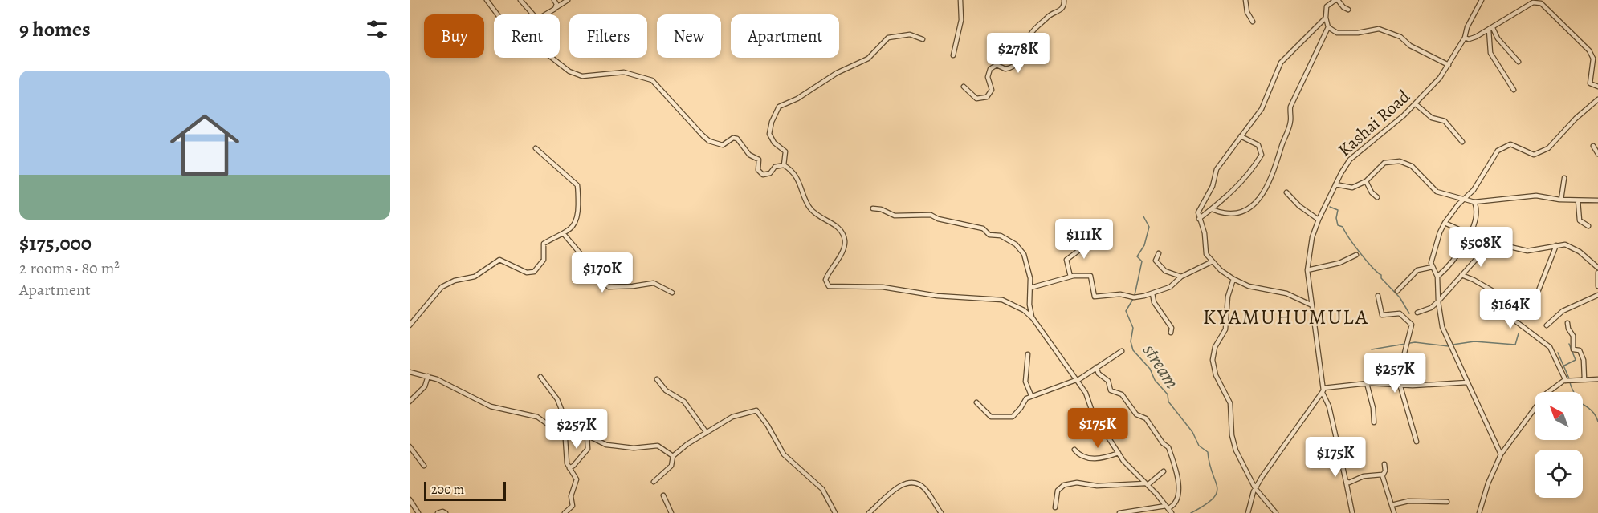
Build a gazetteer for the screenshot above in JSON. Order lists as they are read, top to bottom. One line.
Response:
{"streets":{"street":["Kashai Road"]},"districts":["KYAMUHUMULA"],"water":["stream"],"scale_bar":"200 m","north":"top left","page":{"heading":"9 homes","chip":["Buy","Rent","Filters","New","Apartment"],"price":["$278K","$111K","$508K","$170K","$164K","$257K","$175K","$257K","$175K"],"list":[{"name":"$175,000","note":"2 rooms · 80 m² · Apartment"}],"scale":"200 m"}}
